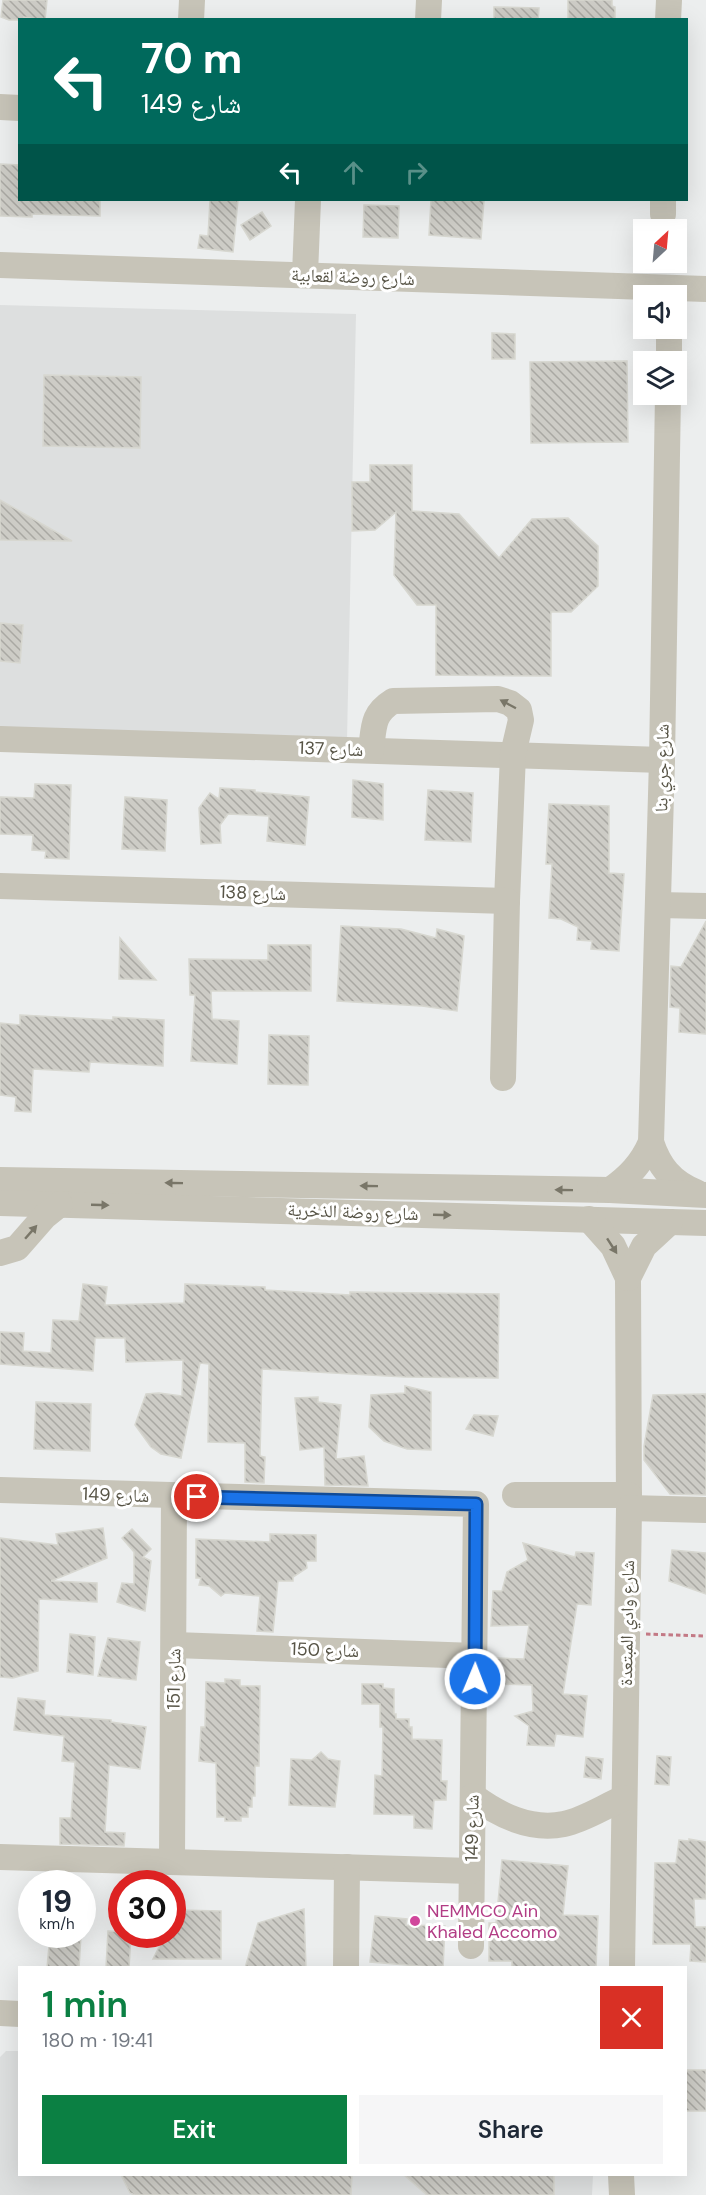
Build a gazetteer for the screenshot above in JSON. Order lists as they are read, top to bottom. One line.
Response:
{"streets":{"street":["شارع روضة لقعابية","شارع 137","شارع جري بنا","شارع 138","شارع روضة الذخرية","شارع 149","شارع وادي المبتعدة","شارع 150","شارع 151"]},"crossings":[["شارع 137","شارع جري بنا"],["شارع جري بنا","شارع روضة الذخرية"],["شارع روضة الذخرية","شارع وادي المبتعدة"],["شارع 149","شارع 150"],["شارع 149","شارع 151"],["شارع 150","شارع 151"]],"places":["NEMMCO Ain Khaled Accomo"],"north":"top right","page":{"turn":["70 m","شارع 149"],"speed":"19 km/h","limit":"30","heading":["1 min","180 m · 19:41"],"buttons":["Exit","Share"]}}
